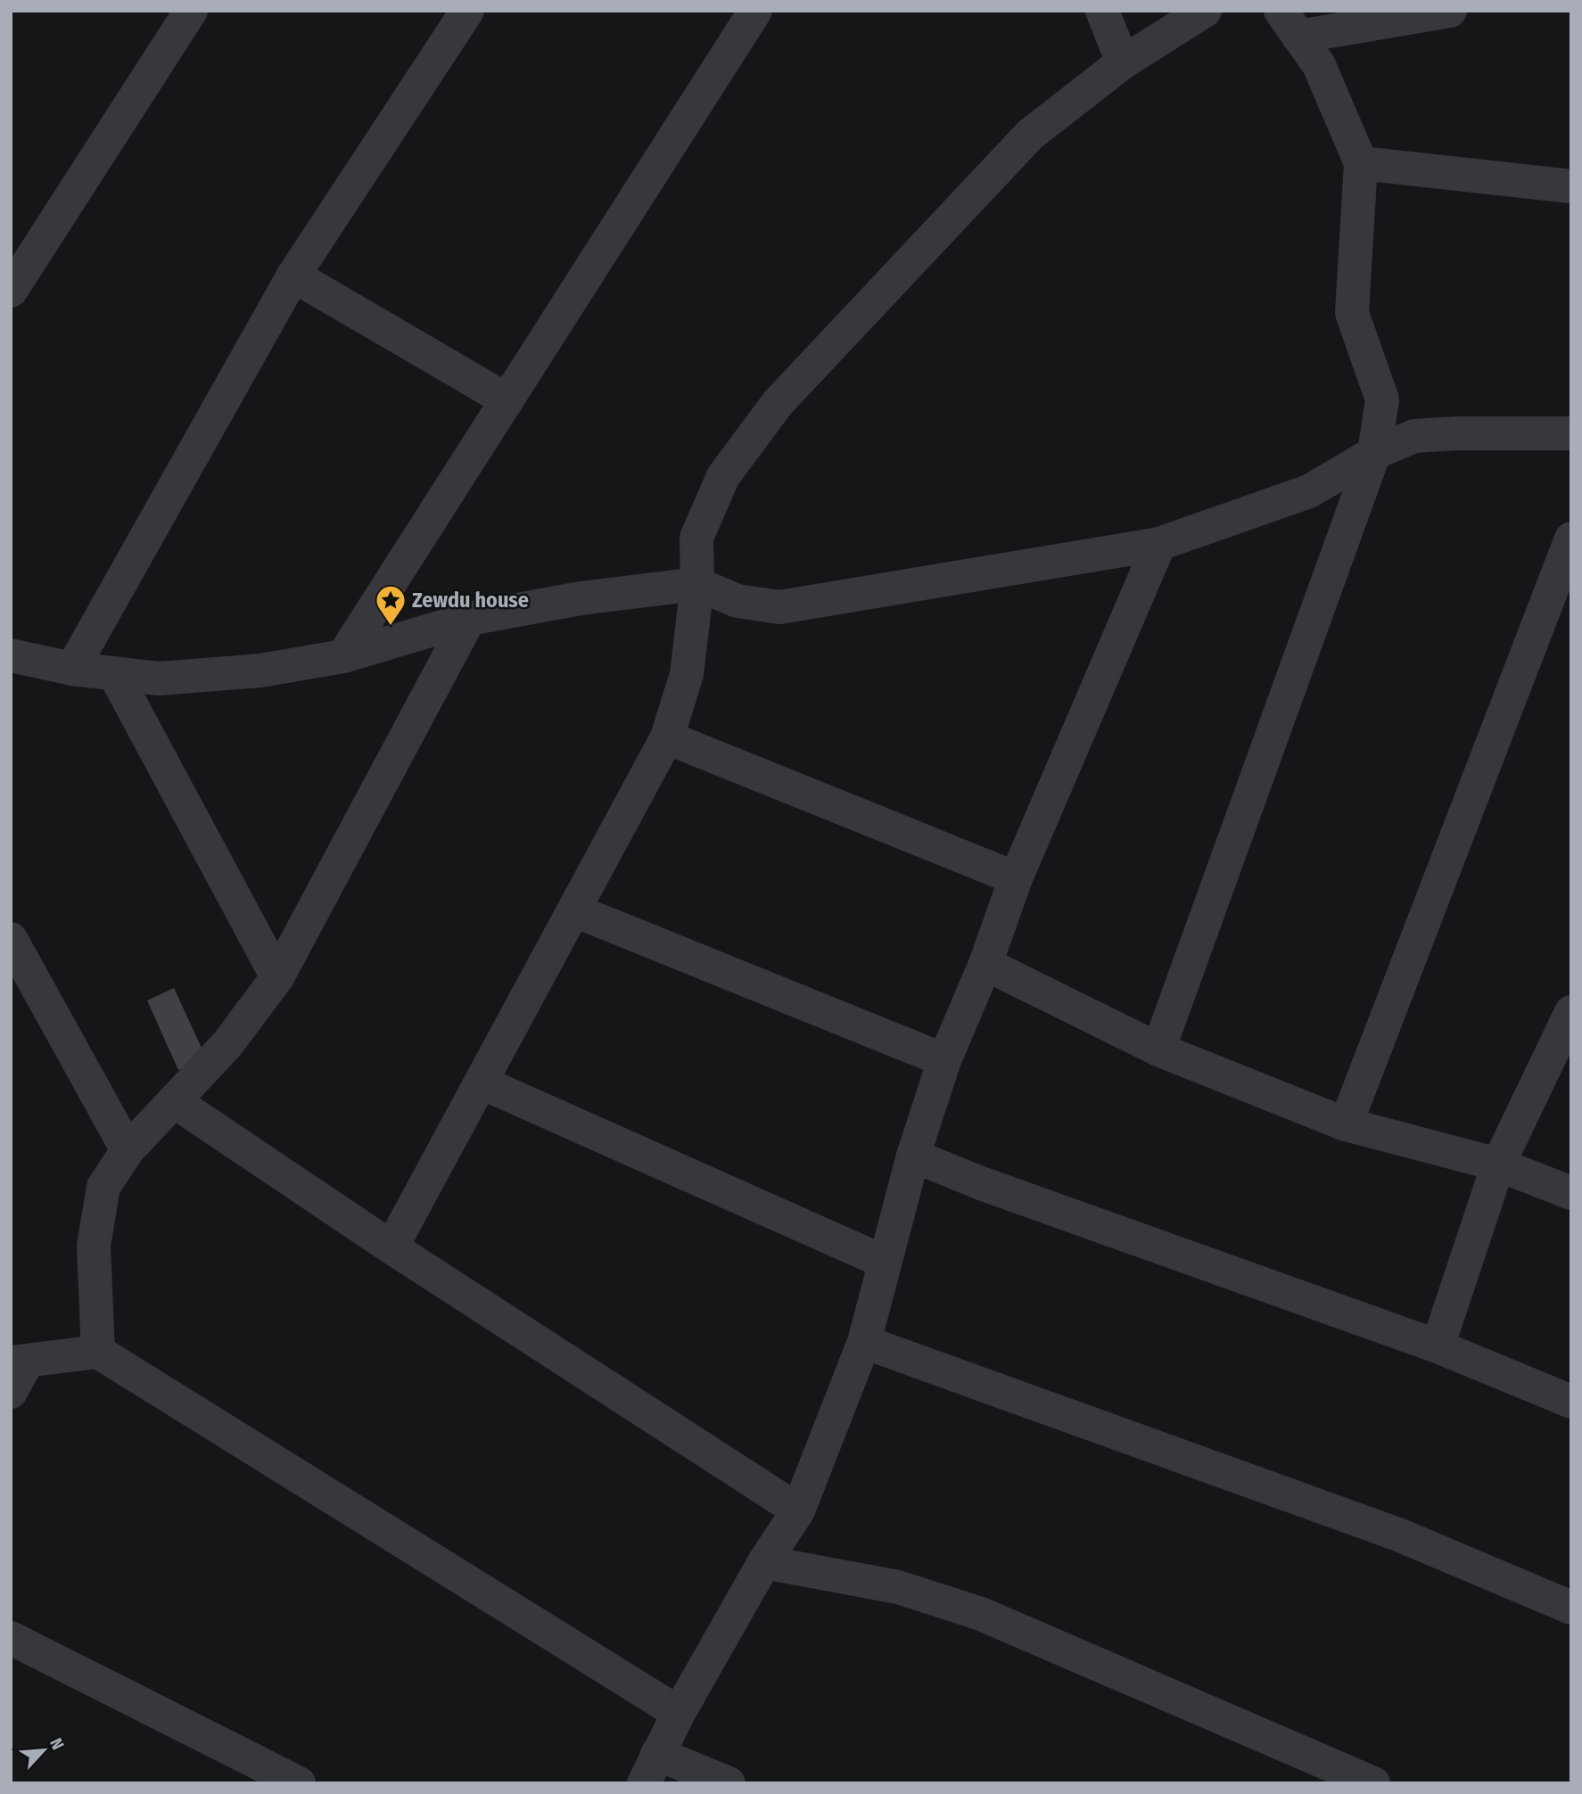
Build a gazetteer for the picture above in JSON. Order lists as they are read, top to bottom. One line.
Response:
{"places":{"place":["Zewdu house"]},"north":"top right"}
